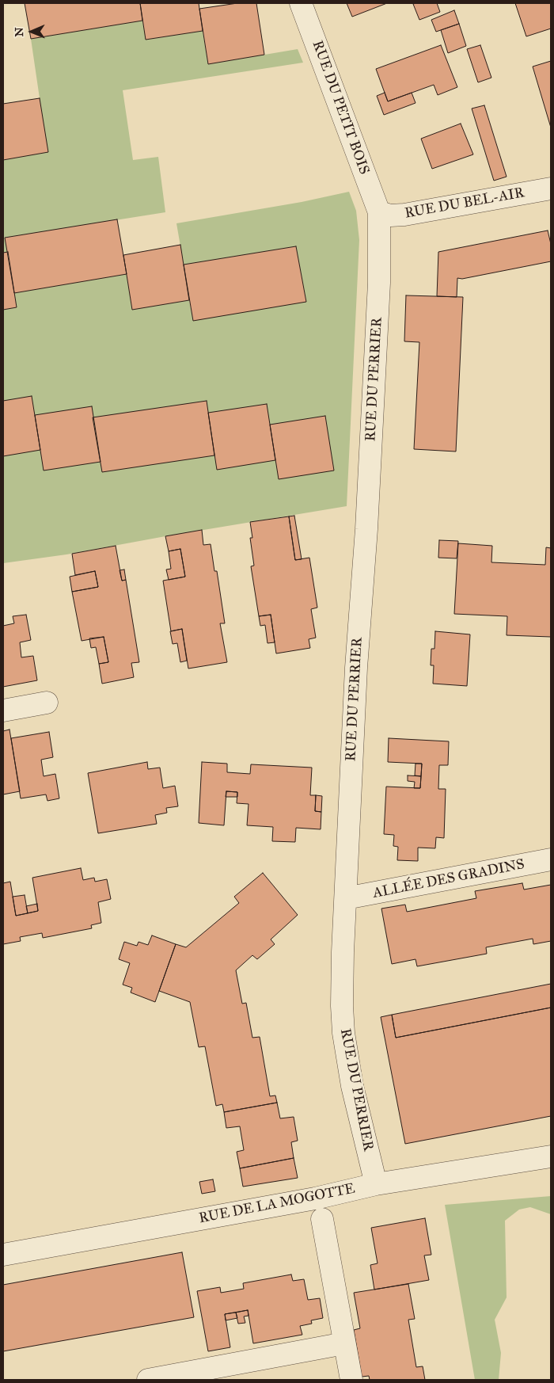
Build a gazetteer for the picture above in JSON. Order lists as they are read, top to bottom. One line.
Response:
{"streets":{"street":["RUE DU PETIT BOIS","RUE DU BEL-AIR","RUE DU PERRIER","ALLÉE DES GRADINS","RUE DE LA MOGOTTE"]},"crossings":[["RUE DU PETIT BOIS","RUE DU BEL-AIR"],["RUE DU PETIT BOIS","RUE DU PERRIER"],["RUE DU BEL-AIR","RUE DU PERRIER"],["RUE DU PERRIER","ALLÉE DES GRADINS"],["RUE DU PERRIER","RUE DE LA MOGOTTE"]],"north":"left"}
